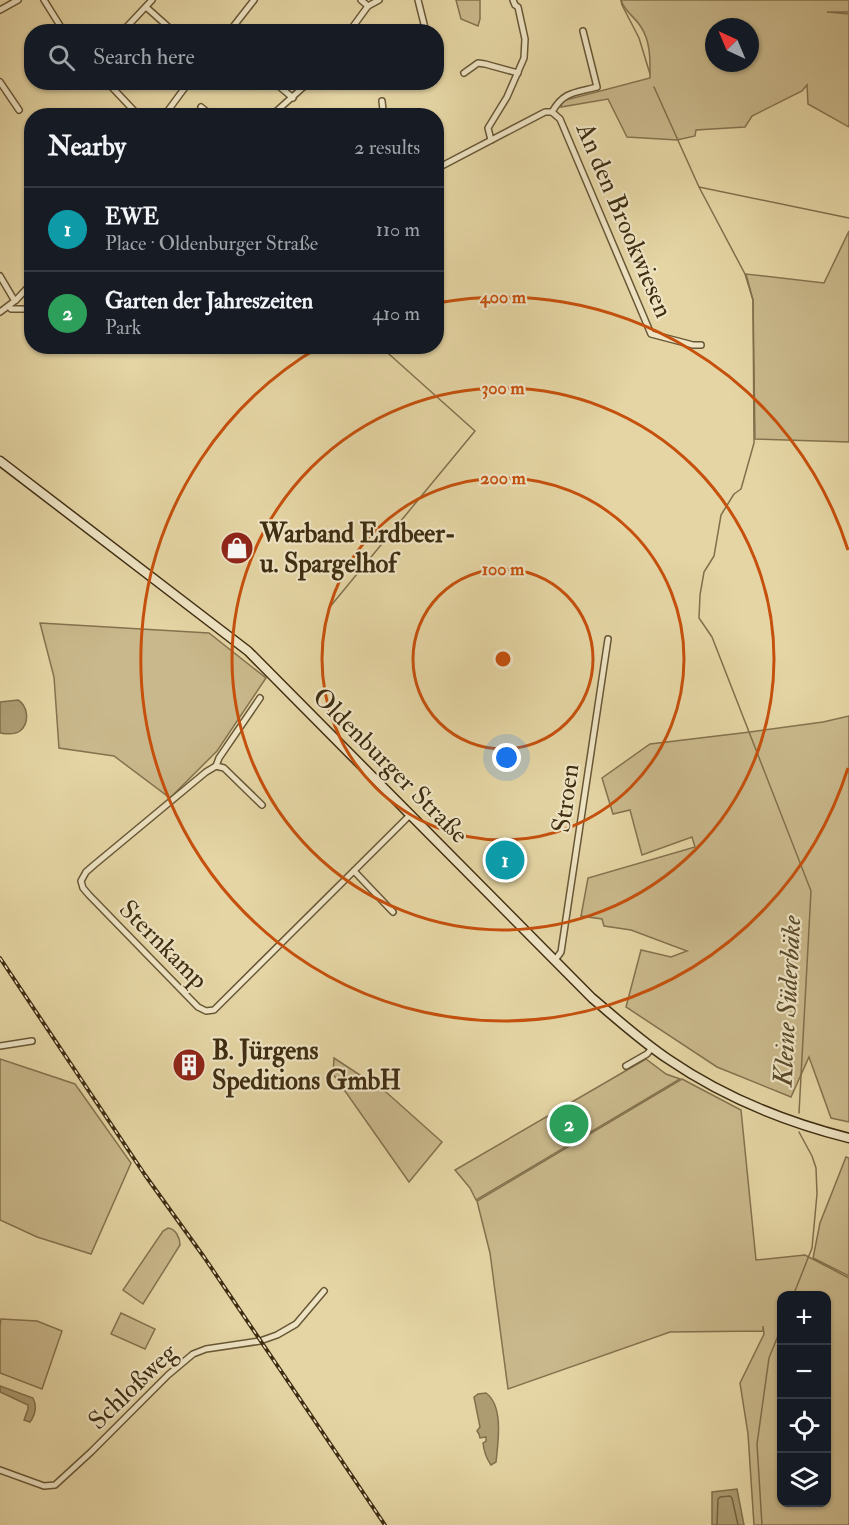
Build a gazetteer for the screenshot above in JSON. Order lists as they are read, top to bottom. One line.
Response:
{"streets":{"main road":["Oldenburger Straße"],"street":["An den Brookwiesen","Stroen","Sternkamp","Schloßweg"]},"crossings":[["Oldenburger Straße","Stroen"],["Oldenburger Straße","Sternkamp"]],"water":["Kleine Süderbäke"],"places":{"shop":["Warband Erdbeer- u. Spargelhof"],"building":["B. Jürgens Speditions GmbH"]},"north":"top left","page":{"search":"Search here","heading":["Nearby","2 results"],"list":[{"mark":"1","name":"EWE","note":"Place · Oldenburger Straße","value":"110 m"},{"mark":"2","name":"Garten der Jahreszeiten","note":"Park","value":"410 m"}],"pins":["1","2"],"map_buttons":["+","−"]},"rings":["400 m","300 m","200 m","100 m"]}
